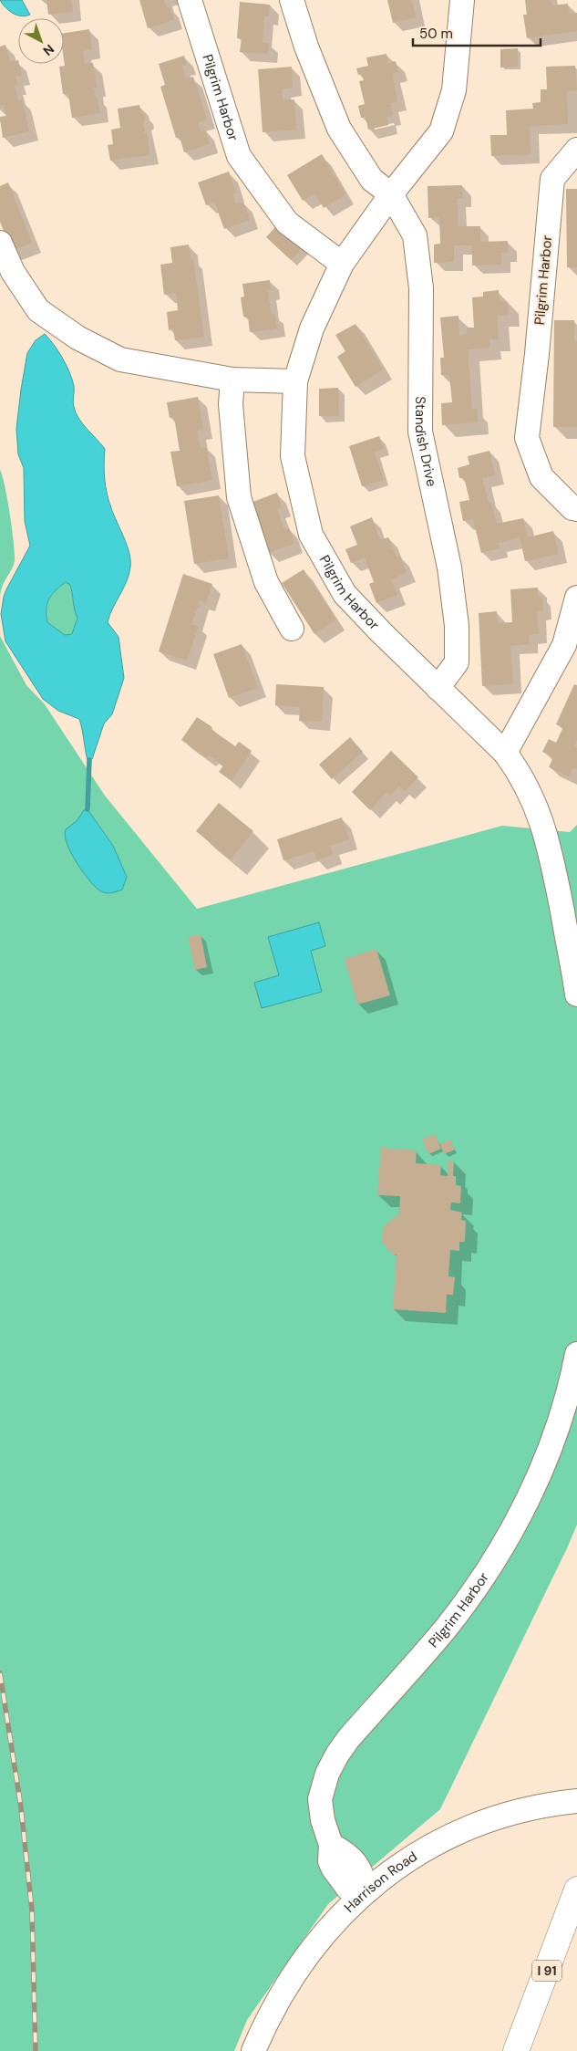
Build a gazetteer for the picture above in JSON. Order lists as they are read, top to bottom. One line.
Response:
{"streets":{"highway":["I 91"],"street":["Pilgrim Harbor","Standish Drive","Harrison Road"]},"crossings":[["Pilgrim Harbor","Standish Drive"],["Pilgrim Harbor","Harrison Road"]],"scale_bar":"50 m","north":"bottom right"}
